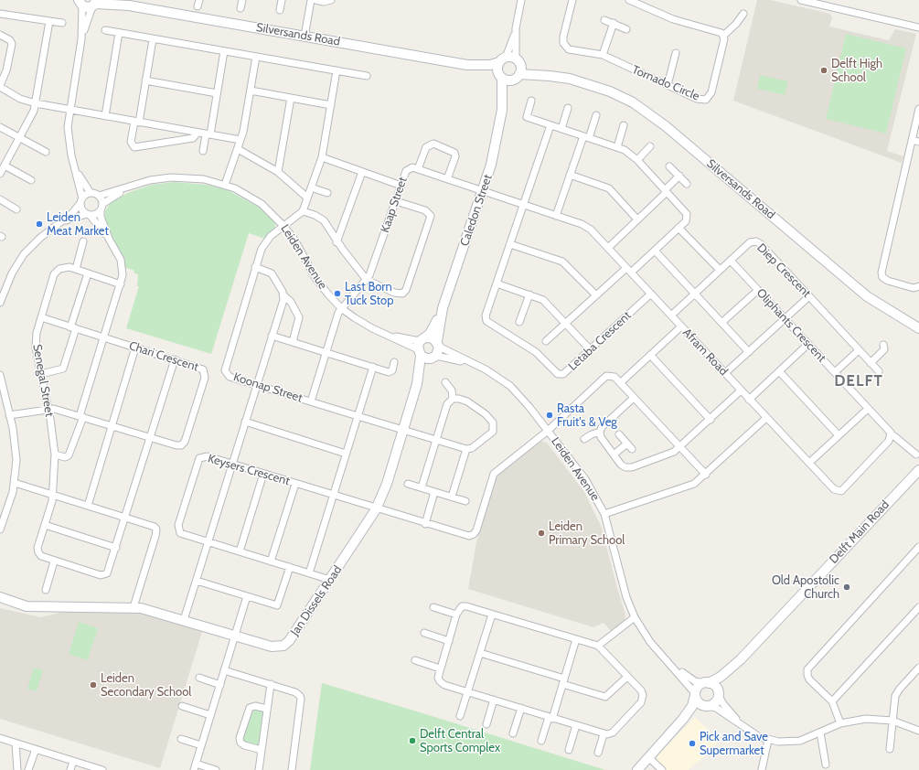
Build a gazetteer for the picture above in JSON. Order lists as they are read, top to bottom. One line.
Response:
{"streets":{"street":["Silversands Road","Tornado Circle","Kaap Street","Caledon Street","Leiden Avenue","Diep Crescent","Oliphants Crescent","Letaba Crescent","Afram Road","Chari Crescent","Senegal Street","Koonap Street","Keysers Crescent","Delft Main Road","Jan Dissels Road"]},"crossings":[["Silversands Road","Caledon Street"],["Kaap Street","Caledon Street"],["Kaap Street","Leiden Avenue"],["Kaap Street","Afram Road"],["Kaap Street","Koonap Street"],["Caledon Street","Leiden Avenue"],["Caledon Street","Afram Road"],["Caledon Street","Jan Dissels Road"],["Leiden Avenue","Koonap Street"],["Leiden Avenue","Keysers Crescent"],["Leiden Avenue","Delft Main Road"],["Leiden Avenue","Jan Dissels Road"],["Diep Crescent","Oliphants Crescent"],["Diep Crescent","Afram Road"],["Letaba Crescent","Afram Road"],["Chari Crescent","Senegal Street"],["Koonap Street","Jan Dissels Road"],["Keysers Crescent","Jan Dissels Road"]],"districts":["DELFT"],"places":["Delft High School","Leiden Meat Market","Last Born Tuck Stop","Rasta Fruit's & Veg","Leiden Primary School","Old Apostolic Church","Leiden Secondary School","Delft Central Sports Complex","Pick and Save Supermarket"]}
